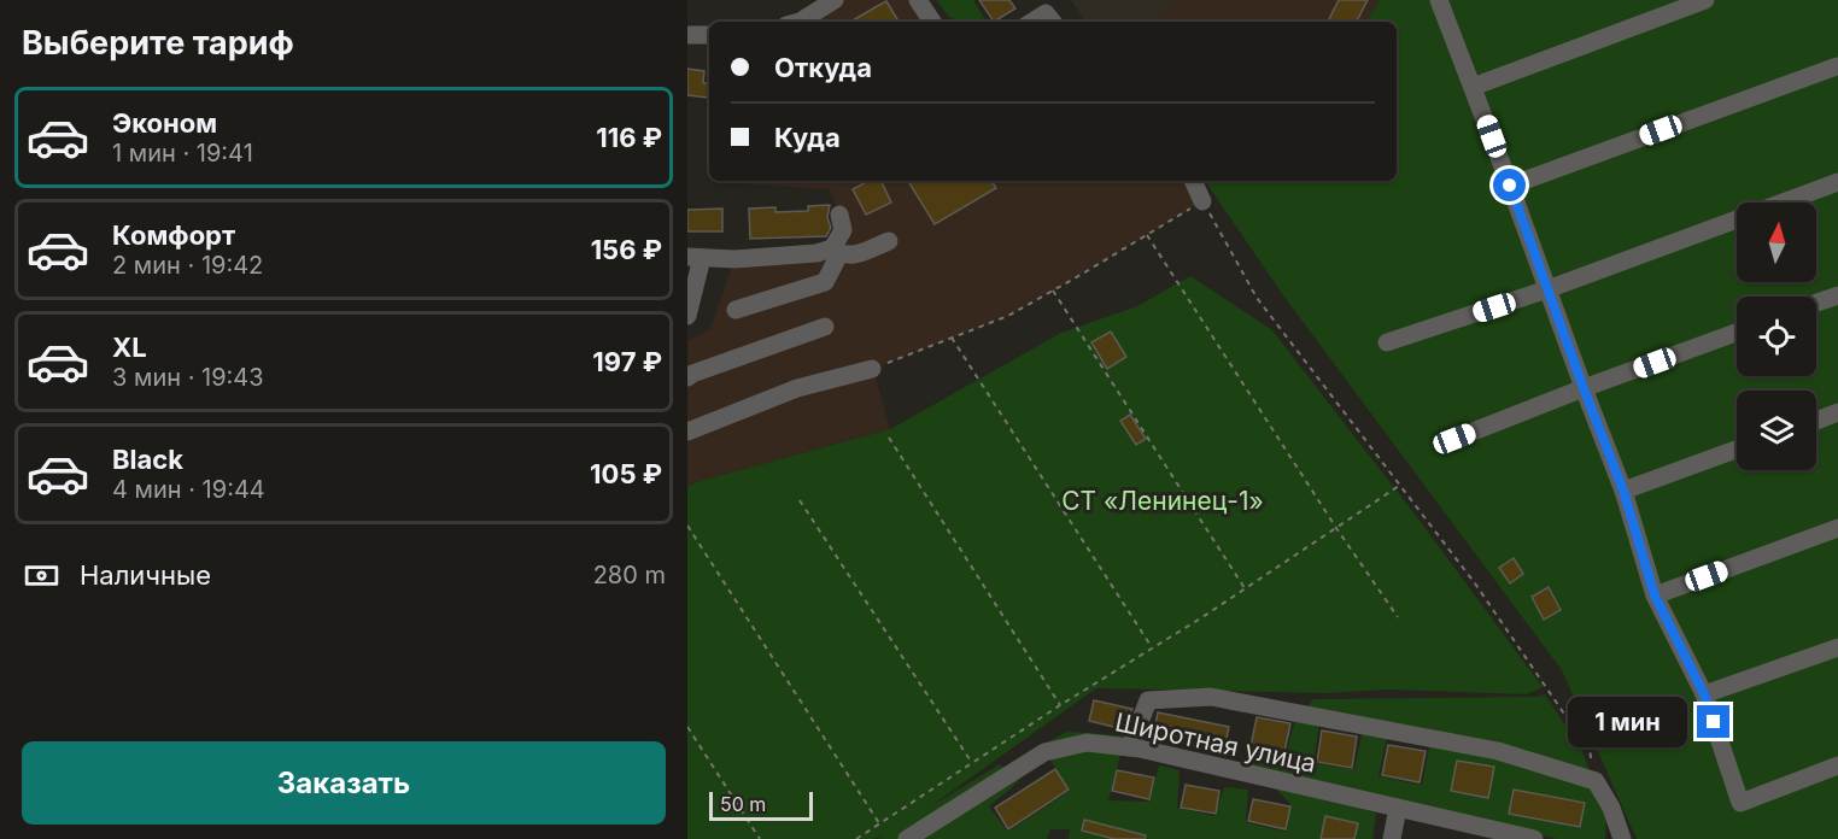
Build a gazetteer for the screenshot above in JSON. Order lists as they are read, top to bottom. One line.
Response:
{"streets":{"street":["Широтная улица"]},"parks":["СТ «Ленинец-1»"],"scale_bar":"50 m","north":"top","page":{"heading":"Выберите тариф","banner":["Откуда","Куда"],"list":[{"name":"Эконом","note":"1 мин · 19:41","value":"116 ₽"},{"name":"Комфорт","note":"2 мин · 19:42","value":"156 ₽"},{"name":"XL","note":"3 мин · 19:43","value":"197 ₽"},{"name":"Black","note":"4 мин · 19:44","value":"105 ₽"}],"pay":["Наличные","280 m"],"bubble":"1 мин","buttons":"Заказать","scale":"50 m"}}
